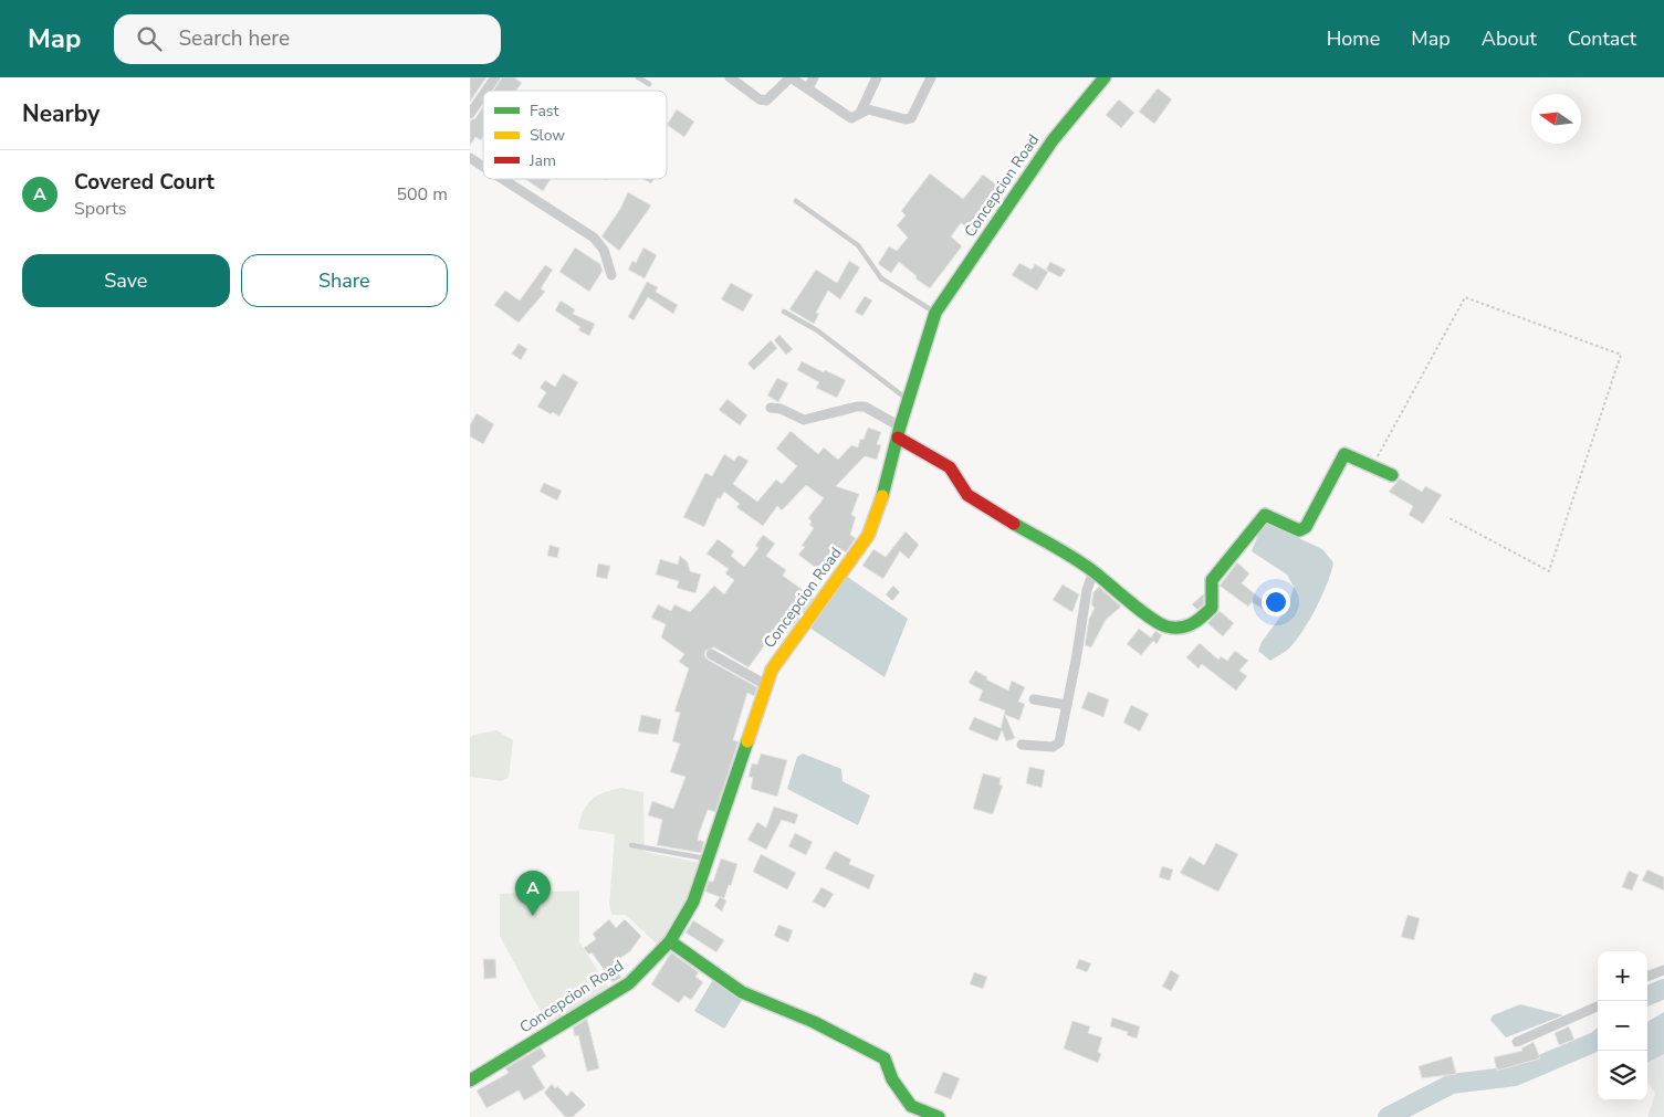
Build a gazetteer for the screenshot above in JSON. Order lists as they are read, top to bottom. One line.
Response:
{"streets":{"street":["Concepcion Road"]},"legend":["Fast","Slow","Jam"],"north":"left","page":{"header":"Map","search":"Search here","nav":["Home","Map","About","Contact"],"heading":"Nearby","list":[{"mark":"A","name":"Covered Court","note":"Sports","value":"500 m"}],"buttons":["Save","Share"],"pins":"A","map_buttons":["+","−"]}}
